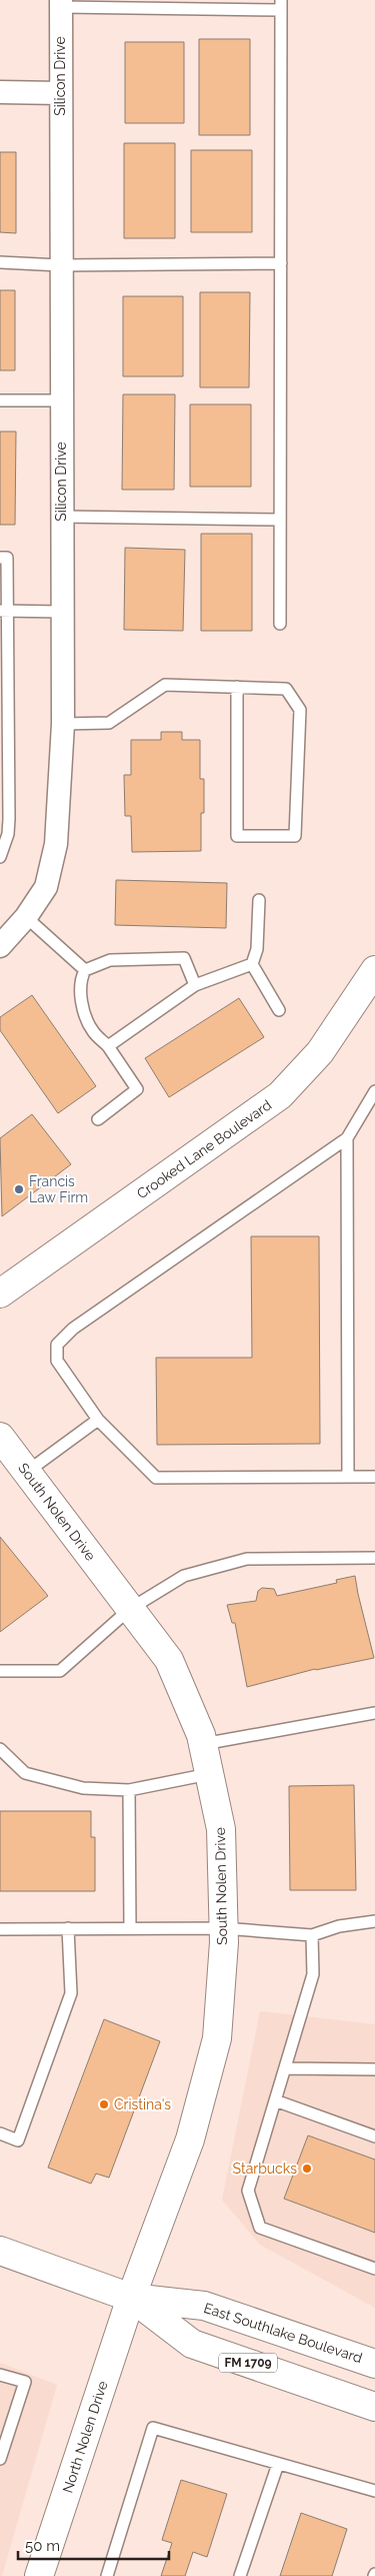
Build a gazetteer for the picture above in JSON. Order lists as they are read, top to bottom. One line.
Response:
{"streets":{"street":["Silicon Drive","Crooked Lane Boulevard","South Nolen Drive","East Southlake Boulevard","FM 1709","North Nolen Drive"]},"crossings":[["South Nolen Drive","East Southlake Boulevard"],["South Nolen Drive","North Nolen Drive"],["East Southlake Boulevard","North Nolen Drive"]],"places":["Francis Law Firm","Cristina's","Starbucks"],"scale_bar":"50 m"}
